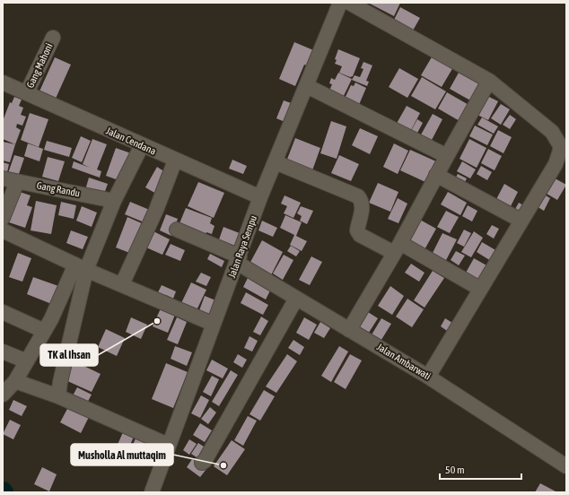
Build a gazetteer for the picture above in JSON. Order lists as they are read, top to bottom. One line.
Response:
{"streets":{"street":["Gang Mahoni","Jalan Cendana","Gang Randu","Jalan Raya Sempu","Jalan Ambarwati"]},"crossings":[["Gang Mahoni","Jalan Cendana"],["Jalan Cendana","Jalan Raya Sempu"],["Jalan Raya Sempu","Jalan Ambarwati"]],"places":["TK al Ihsan","Musholla Al muttaqim"],"scale_bar":"50 m"}
